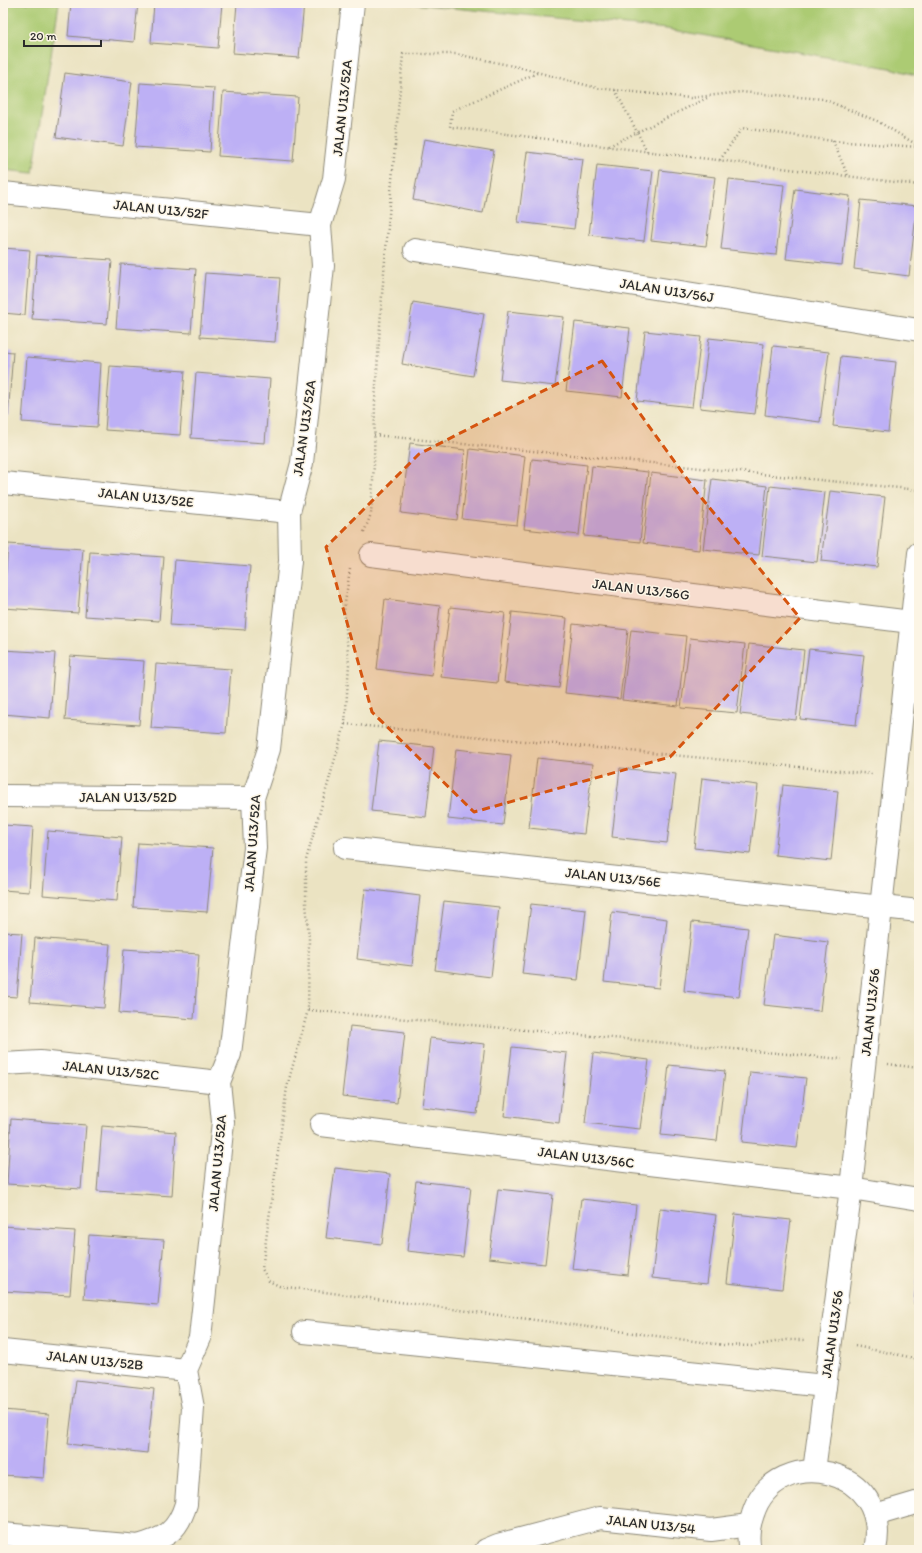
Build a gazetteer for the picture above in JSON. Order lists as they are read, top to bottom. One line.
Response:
{"streets":{"street":["JALAN U13/52A","JALAN U13/52F","JALAN U13/56J","JALAN U13/52E","JALAN U13/56G","JALAN U13/52D","JALAN U13/56E","JALAN U13/56","JALAN U13/52C","JALAN U13/56C","JALAN U13/52B","JALAN U13/54"]},"crossings":[["JALAN U13/52A","JALAN U13/52F"],["JALAN U13/52A","JALAN U13/52E"],["JALAN U13/52A","JALAN U13/52D"],["JALAN U13/52A","JALAN U13/52C"],["JALAN U13/52A","JALAN U13/52B"],["JALAN U13/56G","JALAN U13/56"],["JALAN U13/56E","JALAN U13/56"],["JALAN U13/56","JALAN U13/56C"]],"scale_bar":"20 m"}
